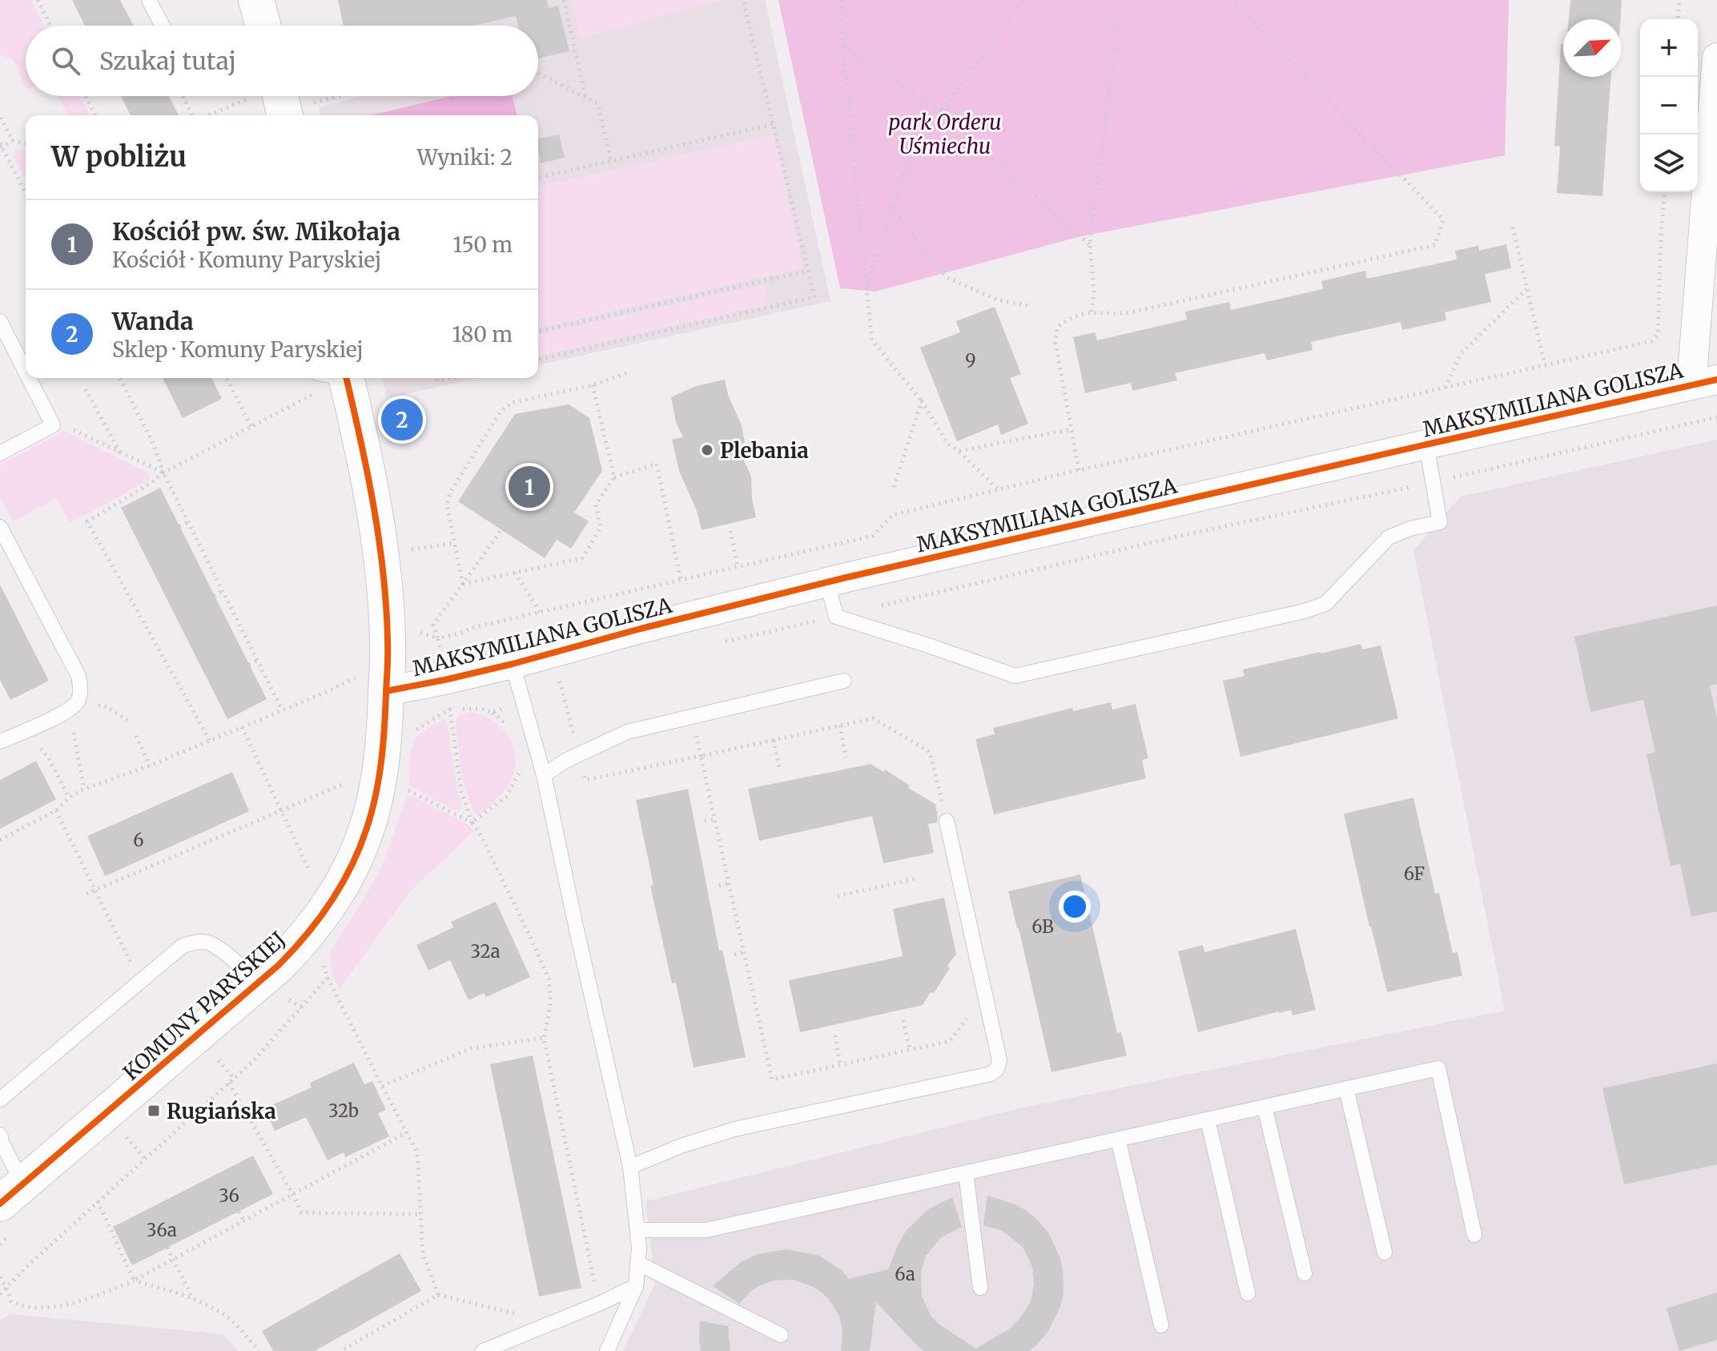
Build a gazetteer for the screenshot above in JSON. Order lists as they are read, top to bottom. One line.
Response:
{"streets":{"street":["MAKSYMILIANA GOLISZA","KOMUNY PARYSKIEJ"]},"crossings":[["MAKSYMILIANA GOLISZA","KOMUNY PARYSKIEJ"]],"parks":["park Orderu Uśmiechu"],"places":{"other":["Plebania"],"transit":["Rugiańska"]},"house_numbers":["9","6","6F","6B","32a","32b","36","36a","6a"],"north":"top right","page":{"map_buttons":["+","−"],"search":"Szukaj tutaj","heading":["W pobliżu","Wyniki: 2"],"list":[{"mark":"1","name":"Kościół pw. św. Mikołaja","note":"Kościół · Komuny Paryskiej","value":"150 m"},{"mark":"2","name":"Wanda","note":"Sklep · Komuny Paryskiej","value":"180 m"}],"pins":["2","1"]}}
